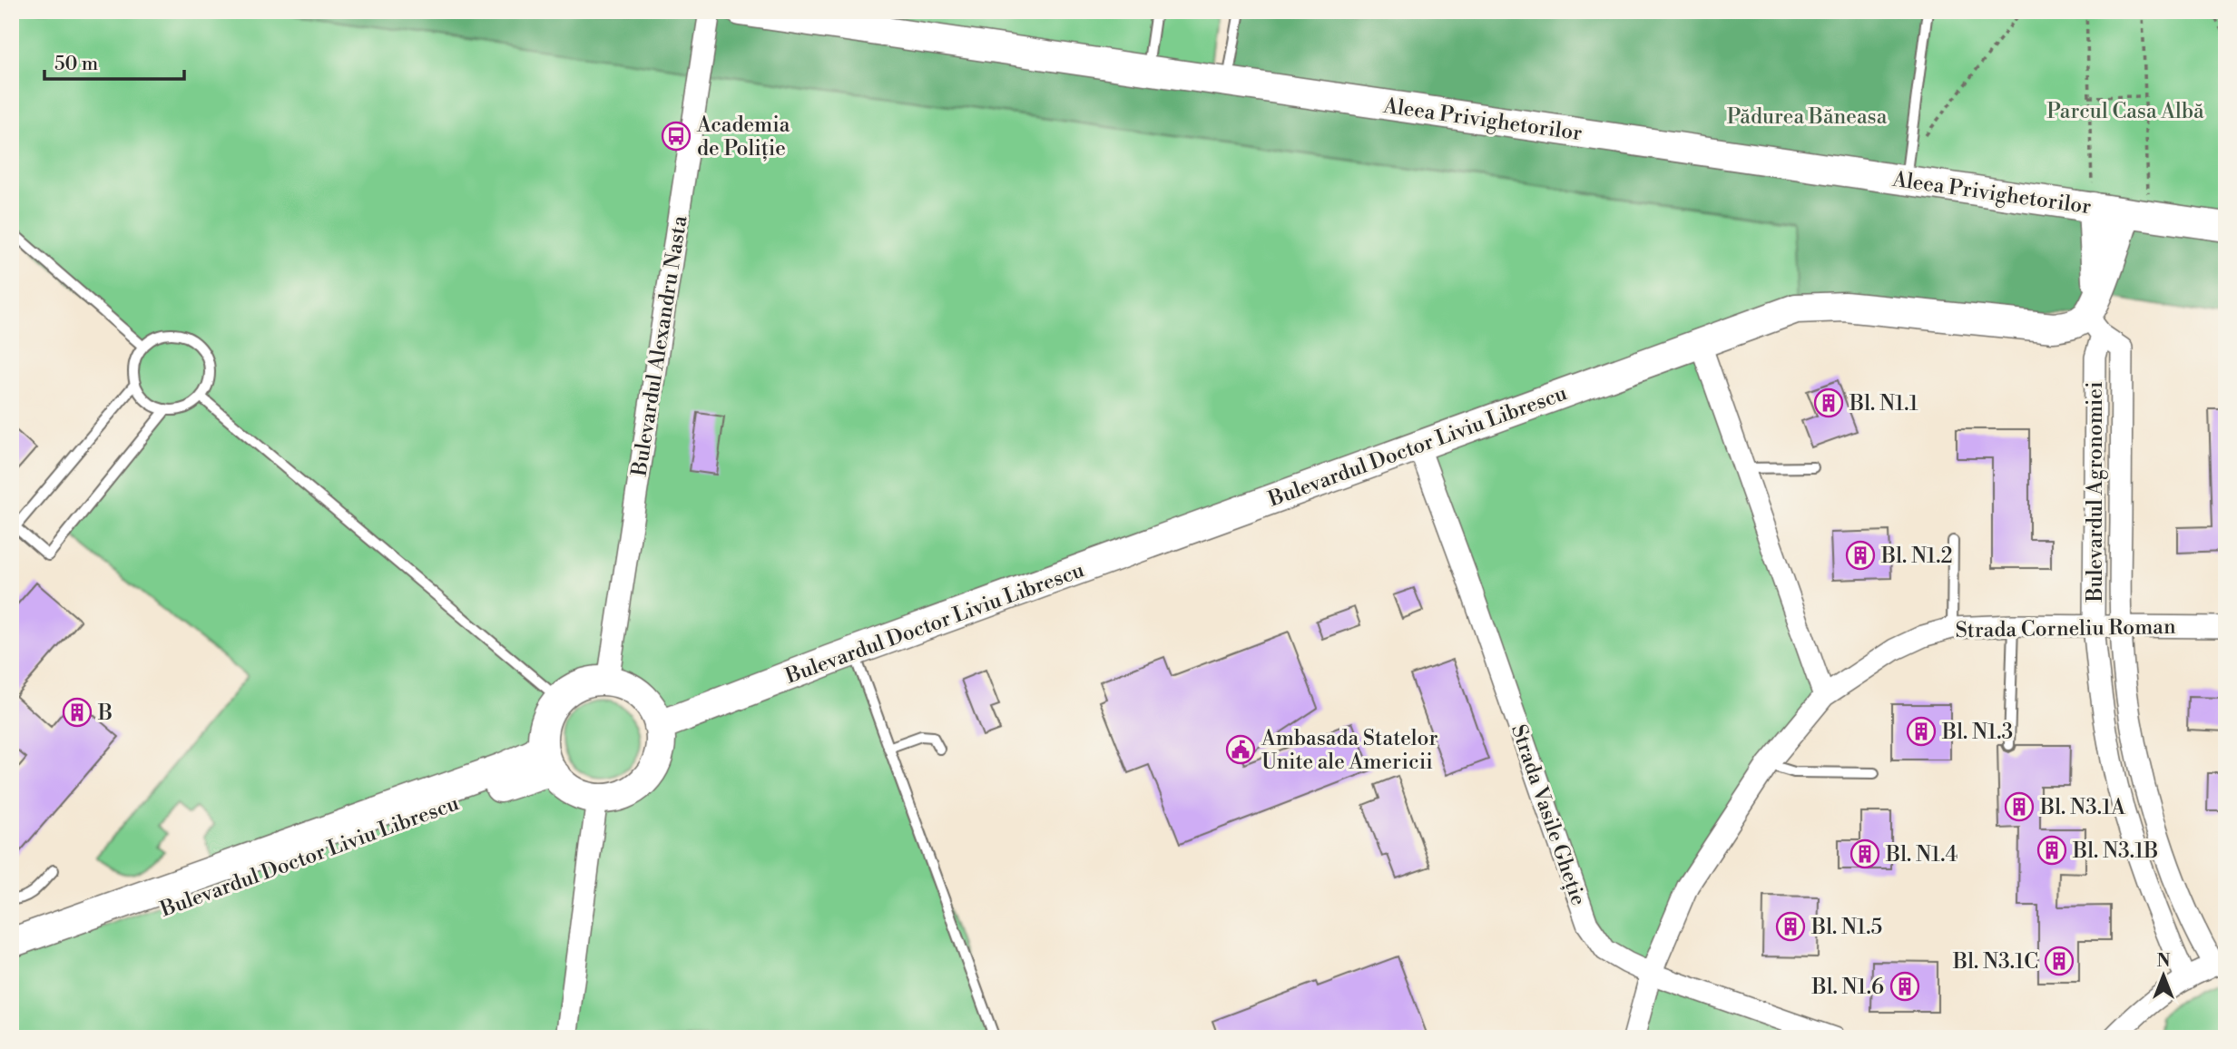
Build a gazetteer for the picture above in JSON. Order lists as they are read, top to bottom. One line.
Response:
{"streets":{"street":["Aleea Privighetorilor","Bulevardul Alexandru Nasta","Bulevardul Doctor Liviu Librescu","Bulevardul Agronomiei","Strada Corneliu Roman","Strada Vasile Gheție"]},"crossings":[["Bulevardul Alexandru Nasta","Bulevardul Doctor Liviu Librescu"],["Bulevardul Doctor Liviu Librescu","Bulevardul Agronomiei"],["Bulevardul Doctor Liviu Librescu","Strada Vasile Gheție"],["Bulevardul Agronomiei","Strada Corneliu Roman"],["Strada Corneliu Roman","Strada Vasile Gheție"]],"parks":["Parcul Casa Albă","Pădurea Băneasa"],"places":{"bus stop":["Academia de Poliție"],"building":["Bl. N1.1","Bl. N1.2","B","Bl. N1.3","Bl. N3.1A","Bl. N3.1B","Bl. N1.4","Bl. N1.5","Bl. N3.1C","Bl. N1.6"],"public building":["Ambasada Statelor Unite ale Americii"]},"scale_bar":"50 m","north":"top"}
